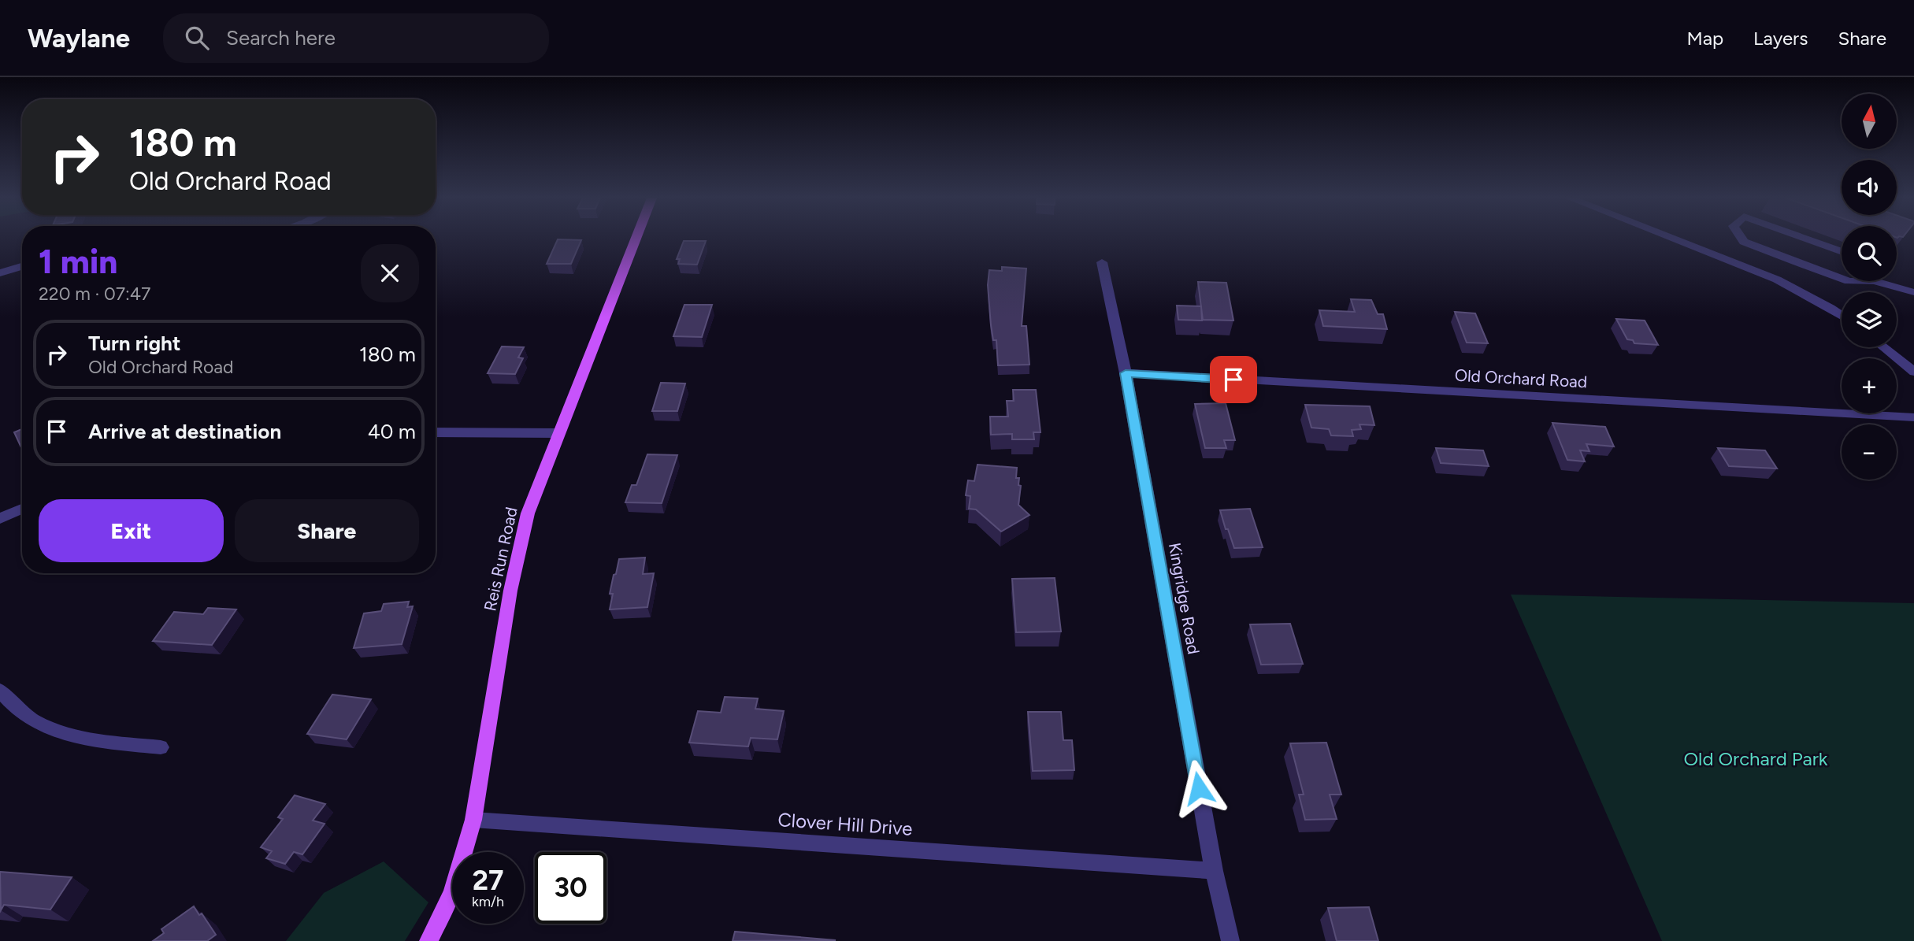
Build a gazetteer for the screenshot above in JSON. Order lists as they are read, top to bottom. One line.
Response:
{"streets":{"main road":["Reis Run Road"],"street":["Old Orchard Road","Kingridge Road","Clover Hill Drive"]},"crossings":[["Old Orchard Road","Kingridge Road"],["Reis Run Road","Clover Hill Drive"],["Kingridge Road","Clover Hill Drive"]],"parks":["Old Orchard Park"],"north":"top","page":{"header":"Waylane","search":"Search here","nav":["Map","Layers","Share"],"map_buttons":["+","−"],"turn":["180 m","Old Orchard Road"],"heading":["1 min","220 m · 07:47"],"list":[{"name":"Turn right","note":"Old Orchard Road","value":"180 m"},{"name":"Arrive at destination","value":"40 m"}],"buttons":["Exit","Share"],"speed":"27 km/h","limit":"30"}}
